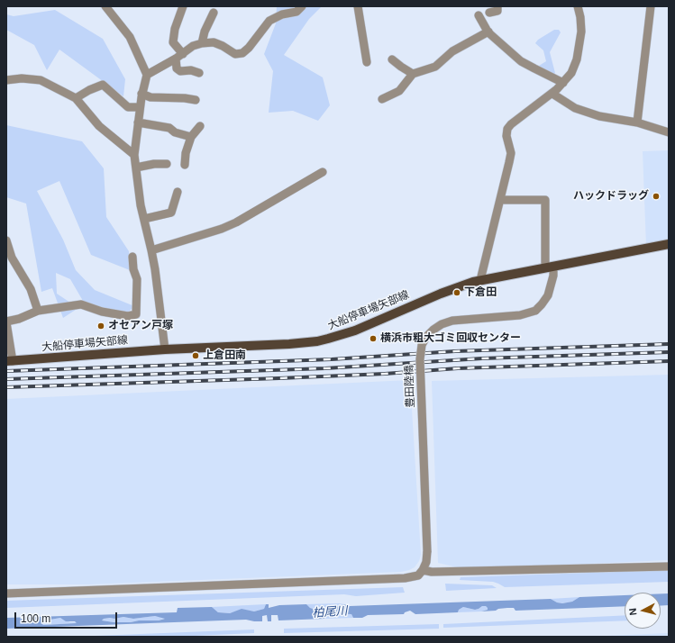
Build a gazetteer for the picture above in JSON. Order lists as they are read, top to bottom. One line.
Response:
{"streets":{"main road":["大船停車場矢部線"],"street":["豊田陸橋"]},"crossings":[["大船停車場矢部線","豊田陸橋"]],"water":["柏尾川"],"places":["ハックドラッグ","下倉田","オセアン戸塚","横浜市粗大ゴミ回収センター","上倉田南"],"scale_bar":"100 m","north":"left"}
